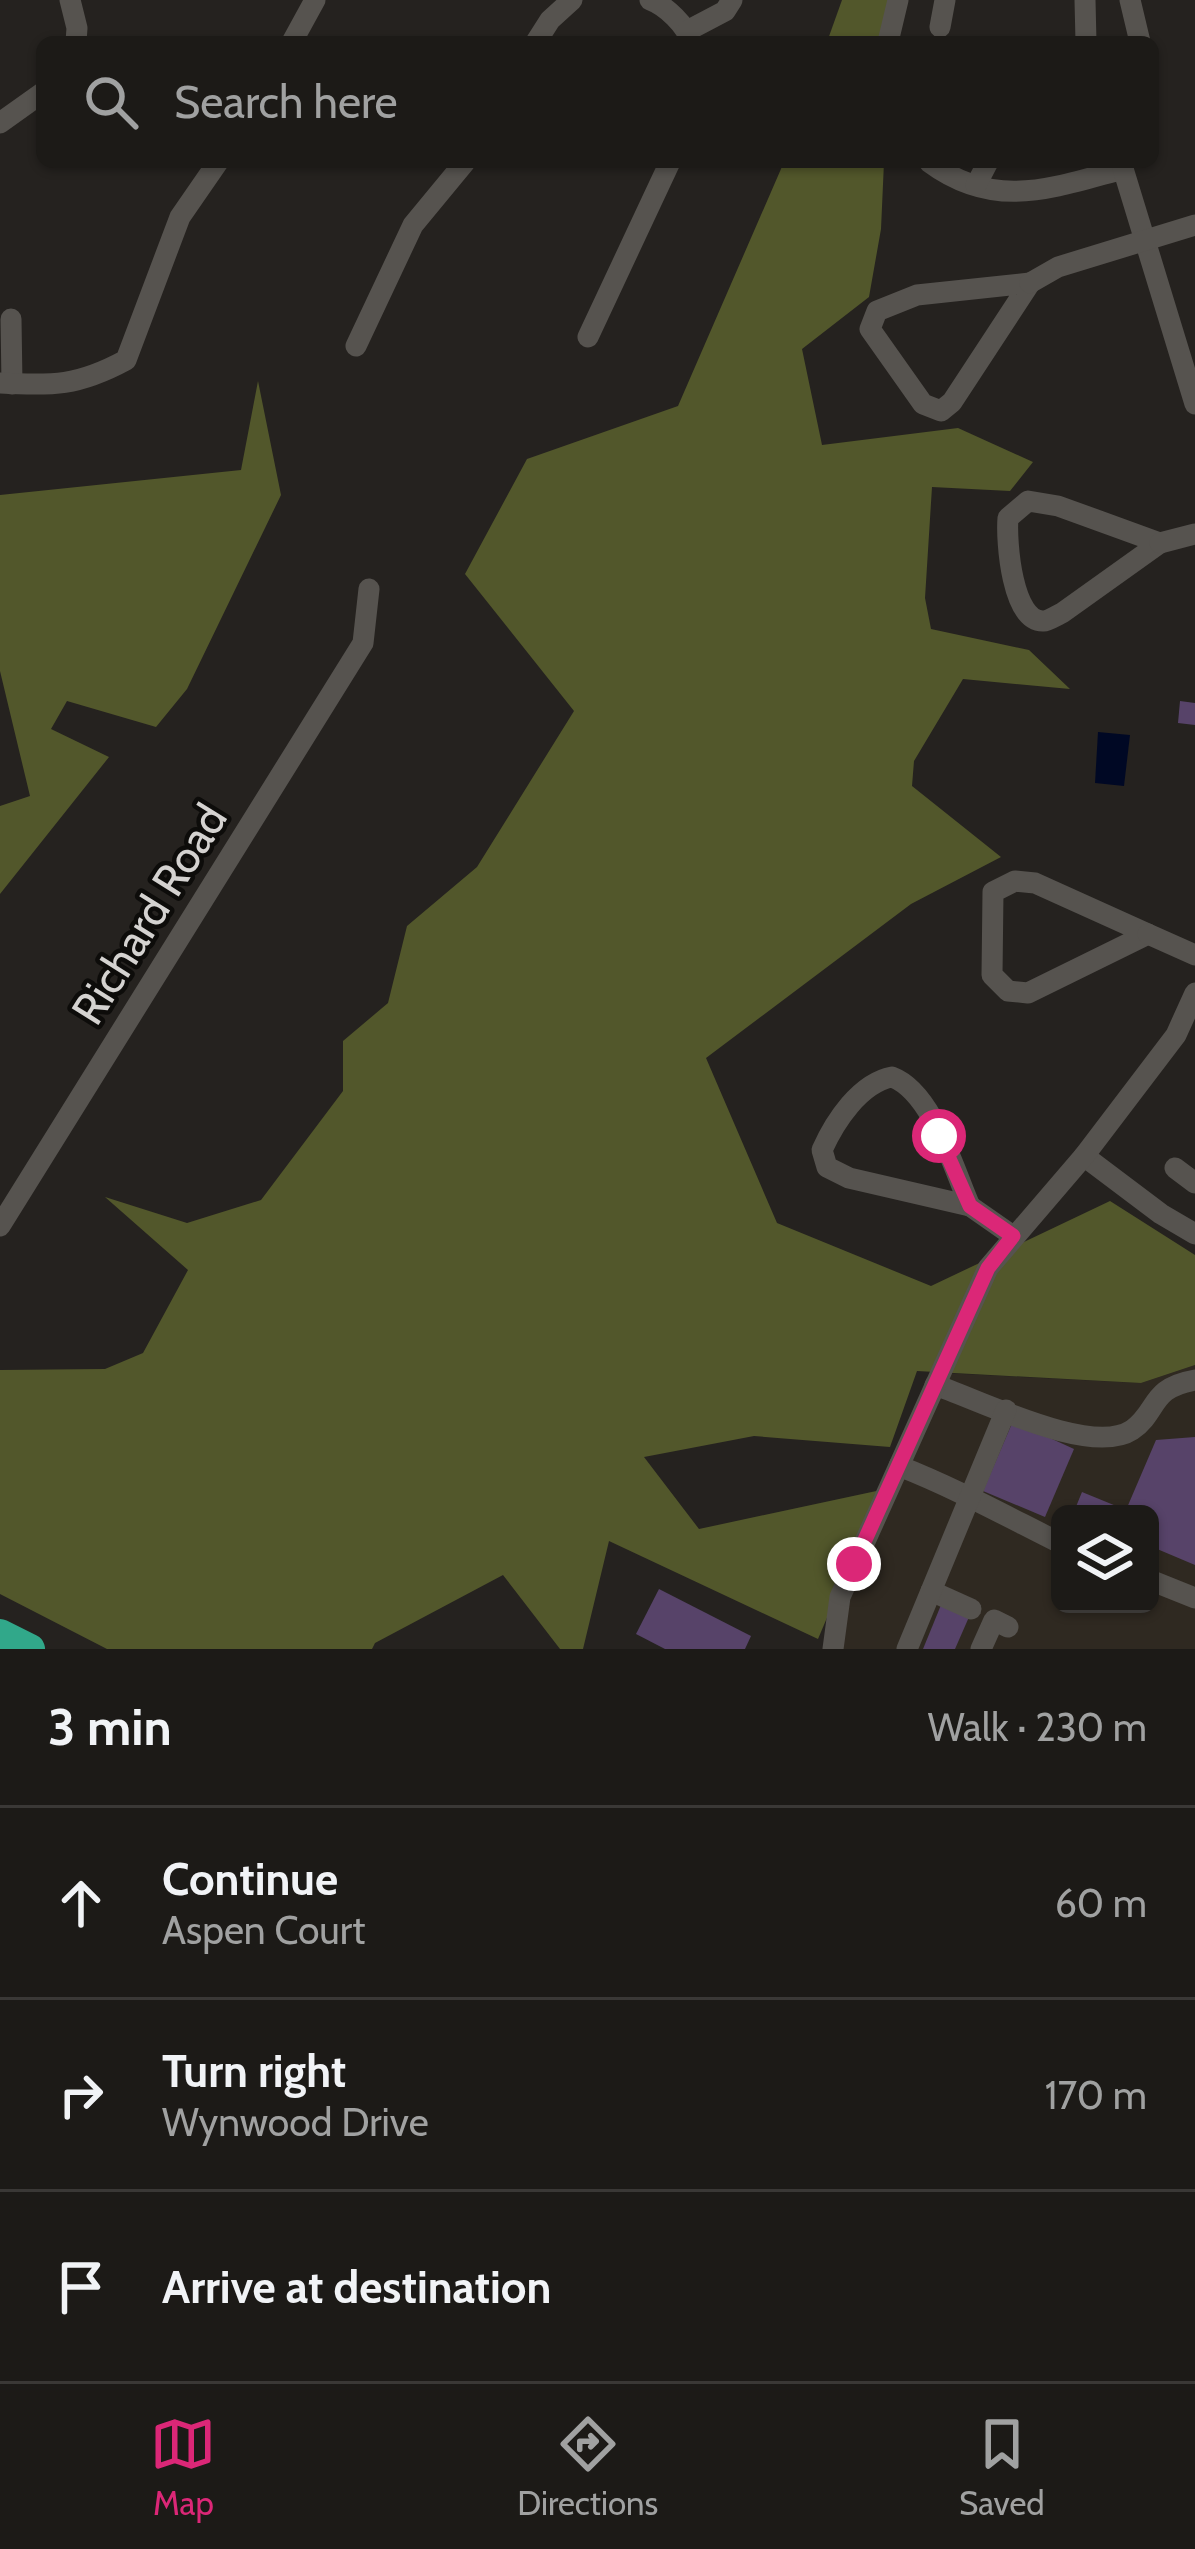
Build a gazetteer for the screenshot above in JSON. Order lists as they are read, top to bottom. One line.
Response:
{"streets":{"street":["Richard Road"]},"page":{"search":"Search here","heading":["3 min","Walk · 230 m"],"list":[["Continue","Aspen Court","60 m"],["Turn right","Wynwood Drive","170 m"],"Arrive at destination"],"nav":["Map","Directions","Saved"]}}
